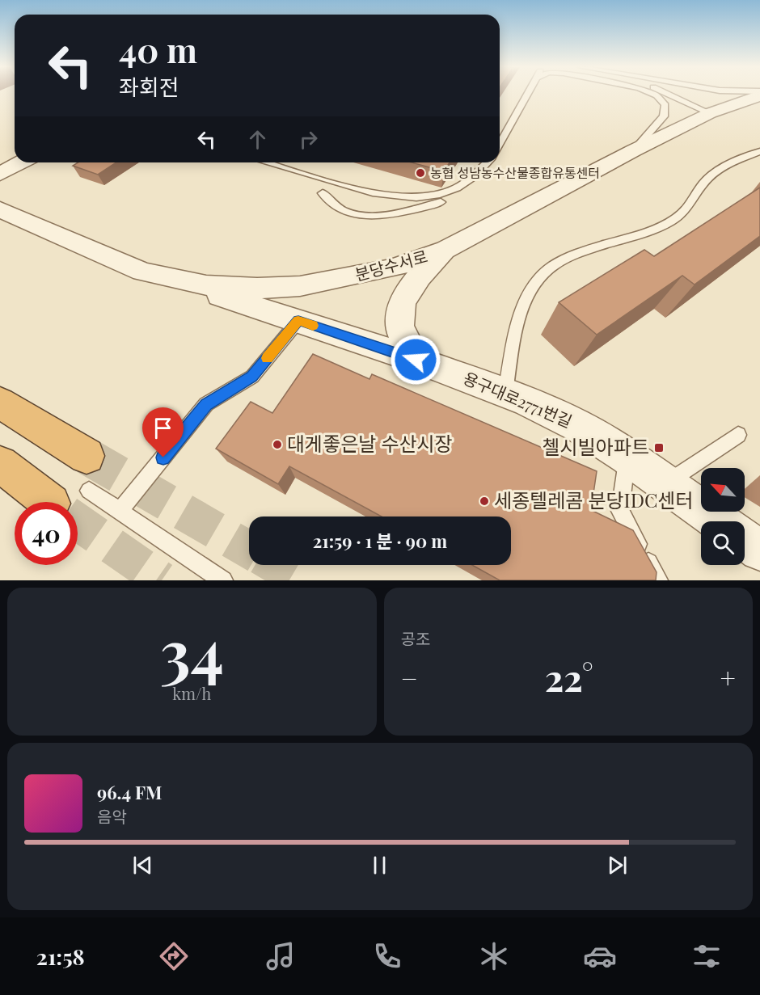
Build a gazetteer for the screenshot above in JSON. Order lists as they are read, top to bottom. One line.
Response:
{"streets":{"street":["분당수서로","용구대로2771번길"]},"crossings":[["분당수서로","용구대로2771번길"]],"places":{"other":["농협 성남농수산물종합유통센터","대게좋은날 수산시장","세종텔레콤 분당IDC센터"],"transit":["첼시빌아파트"]},"north":"top left","page":{"turn":["40 m","좌회전"],"limit":"40","trip":"21:59 · 1 분 · 90 m","tile":[["34","km/h"],"공조"],"heat":["−","22°","+"],"song":["96.4 FM","음악"],"tabs":"21:58"}}
